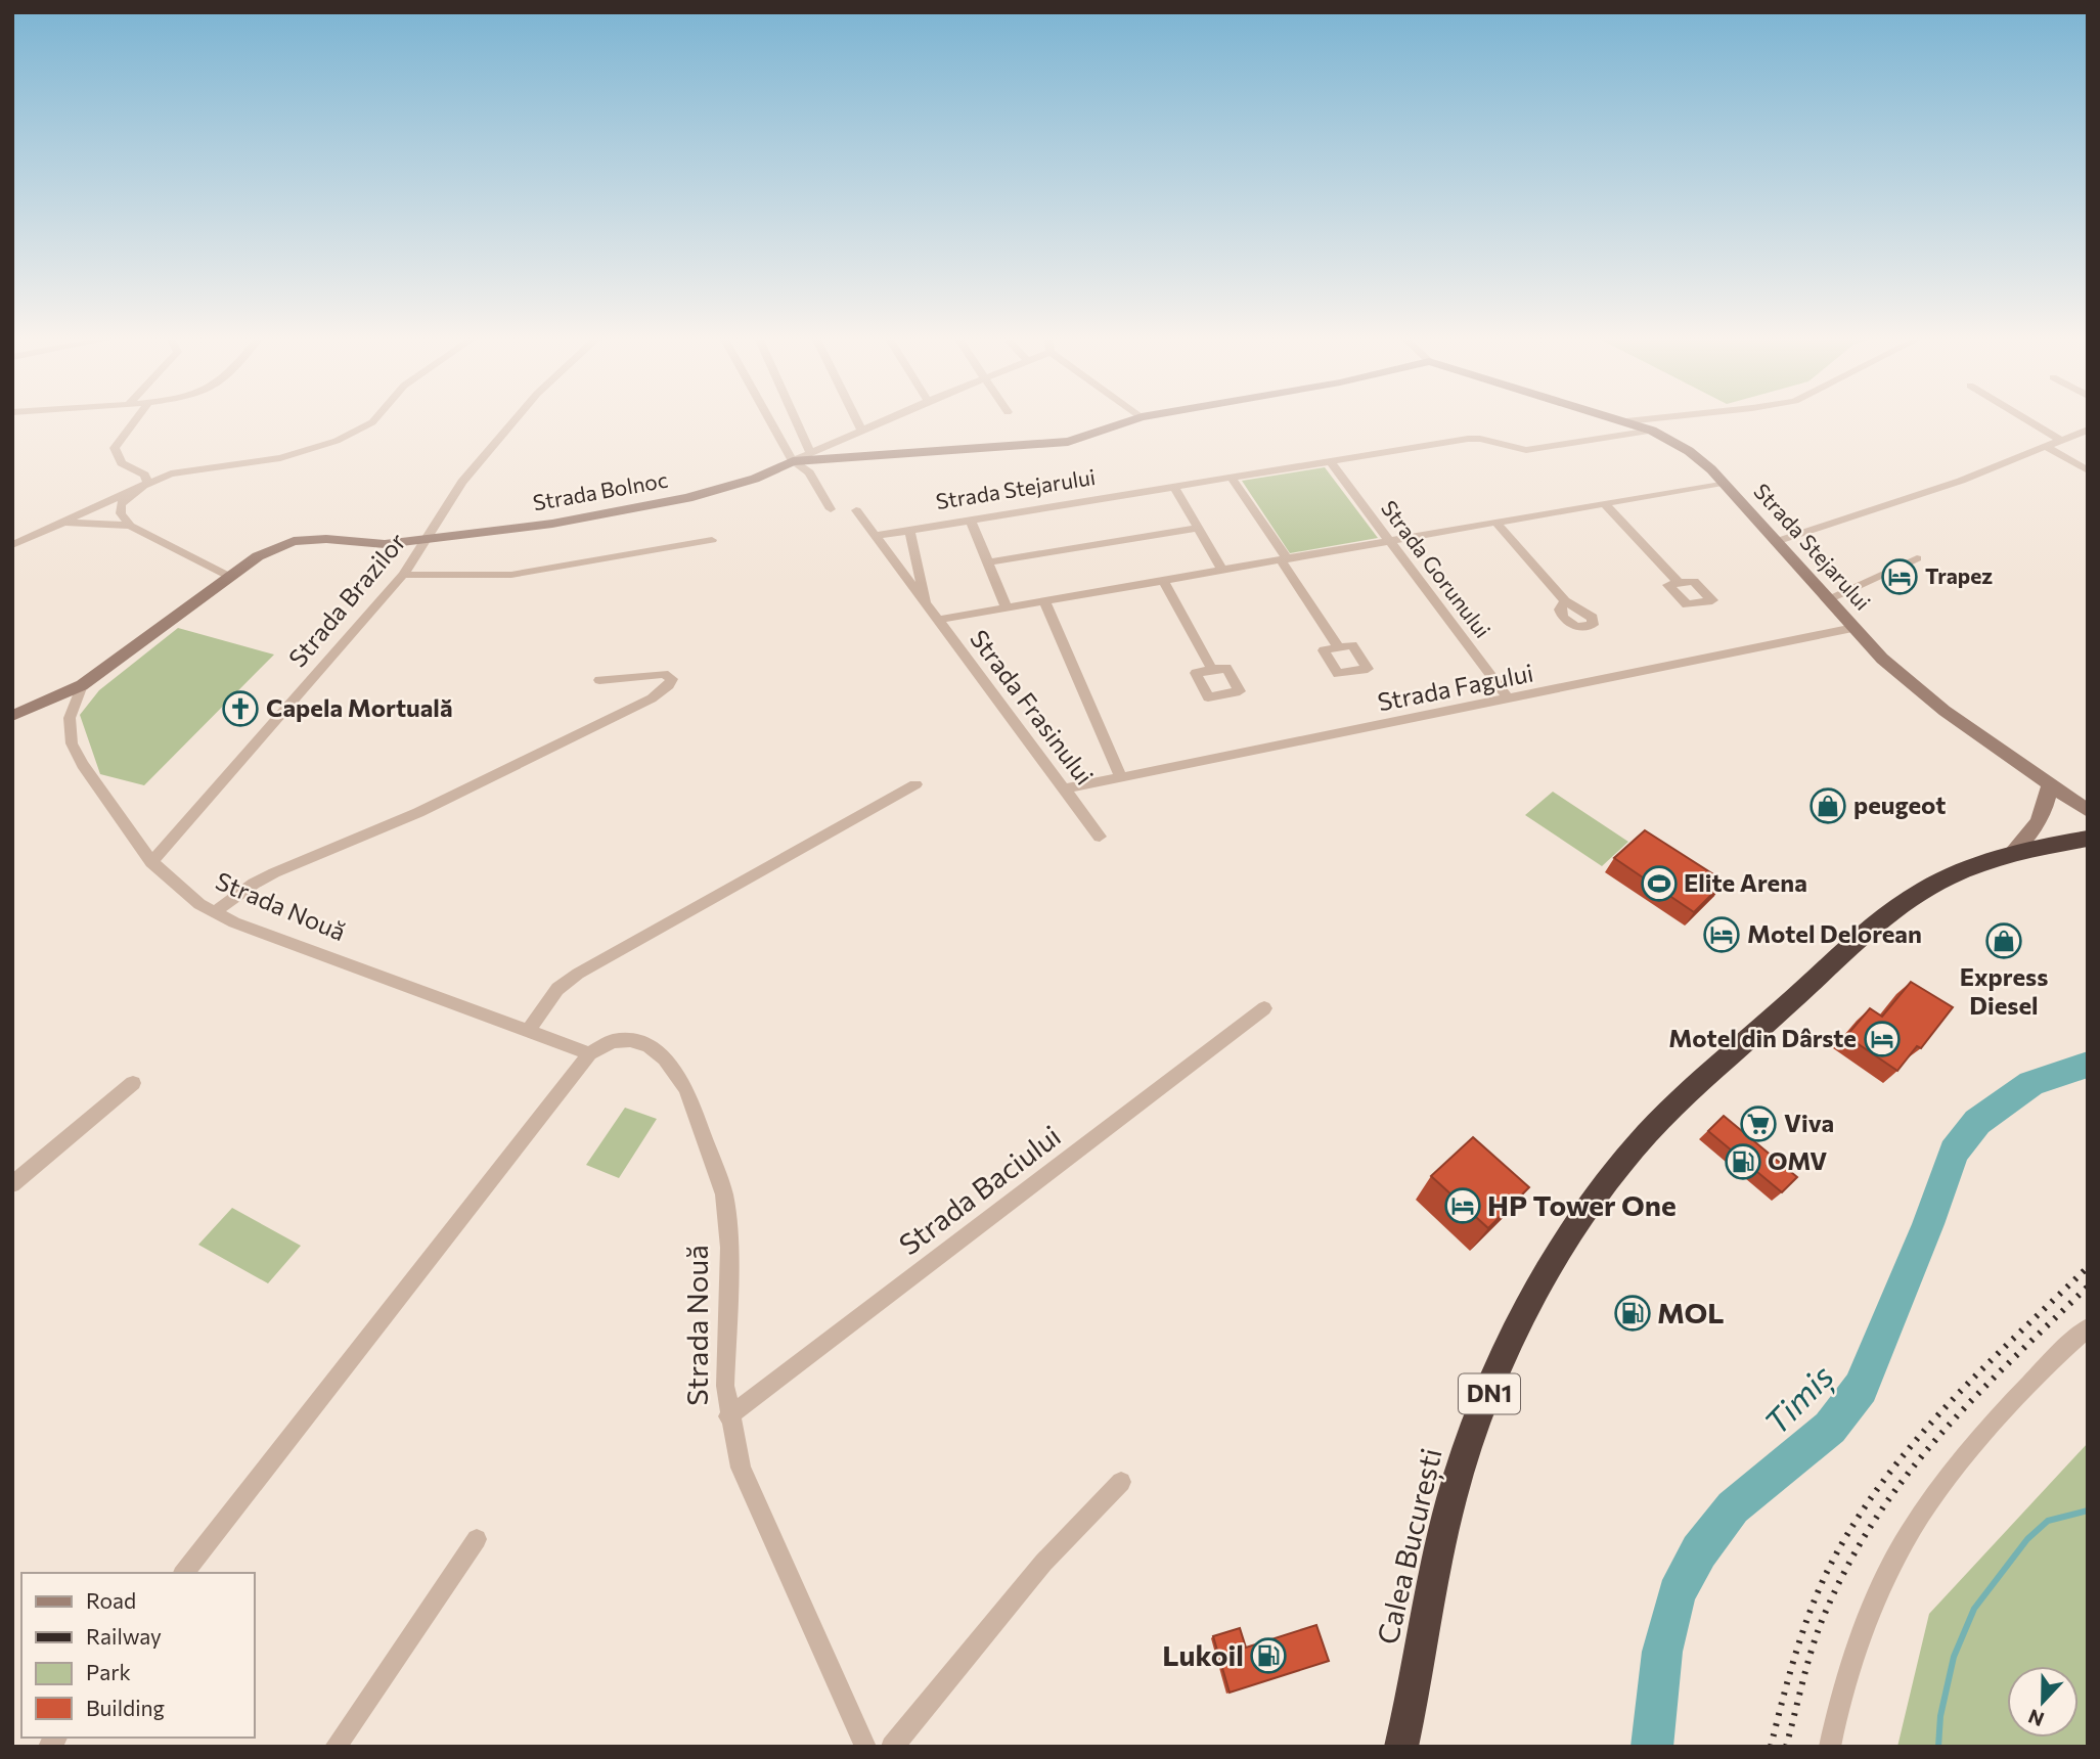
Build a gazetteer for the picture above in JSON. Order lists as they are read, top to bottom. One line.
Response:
{"streets":{"highway":["DN1","Calea București"],"street":["Strada Stejarului","Strada Bolnoc","Strada Gorunului","Strada Brazilor","Strada Fagului","Strada Frasinului","Strada Nouă","Strada Baciului"]},"crossings":[["Strada Stejarului","Strada Gorunului"],["Strada Stejarului","Strada Fagului"],["Strada Stejarului","Strada Frasinului"],["Strada Bolnoc","Strada Brazilor"],["Strada Bolnoc","Strada Nouă"],["Strada Gorunului","Strada Fagului"],["Strada Brazilor","Strada Nouă"],["Strada Fagului","Strada Frasinului"],["Strada Nouă","Strada Baciului"]],"water":["Timiș"],"places":{"hotel":["Trapez","Motel Delorean","Motel din Dârste","HP Tower One"],"church":["Capela Mortuală"],"shop":["peugeot","Express Diesel"],"sports":["Elite Arena"],"supermarket":["Viva"],"fuel station":["OMV","MOL","Lukoil"]},"legend":["Road","Railway","Park","Building"],"north":"bottom"}
